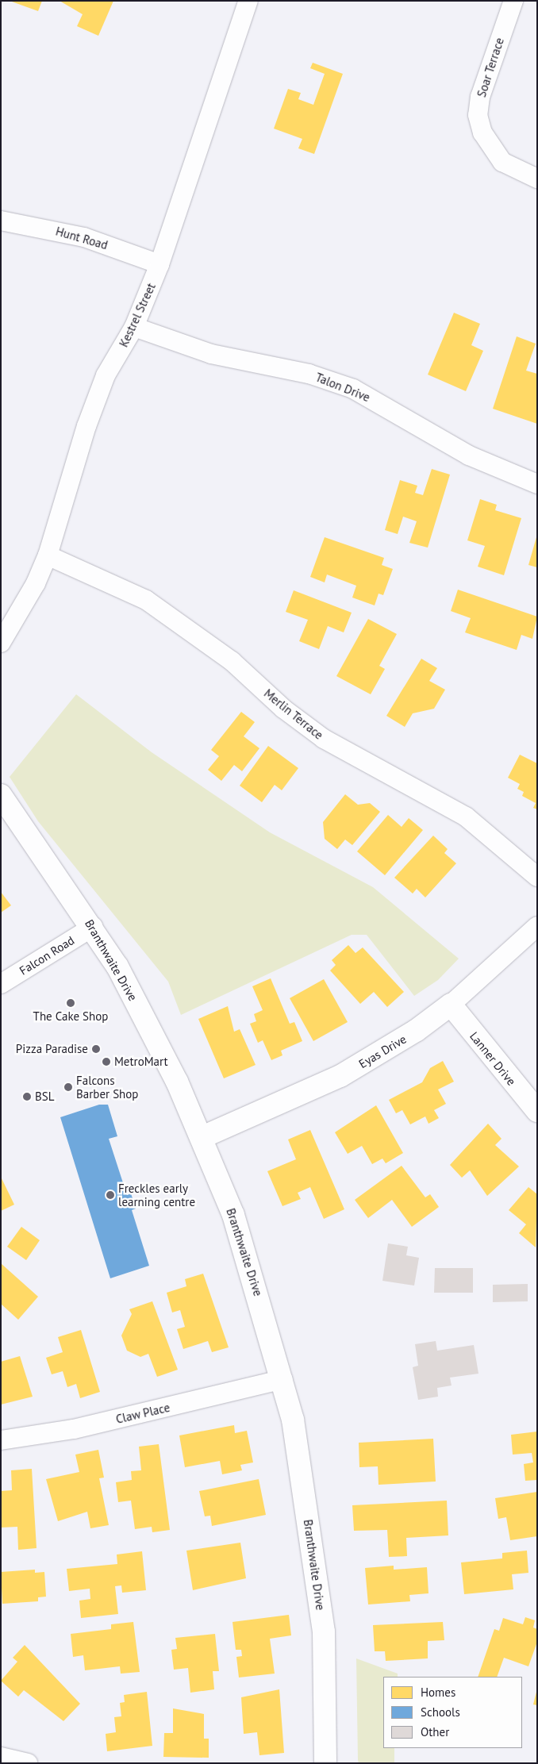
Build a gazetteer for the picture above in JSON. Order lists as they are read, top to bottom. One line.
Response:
{"streets":{"street":["Soar Terrace","Hunt Road","Kestrel Street","Talon Drive","Merlin Terrace","Falcon Road","Branthwaite Drive","Eyas Drive","Lanner Drive","Claw Place"]},"crossings":[["Hunt Road","Kestrel Street"],["Kestrel Street","Talon Drive"],["Kestrel Street","Merlin Terrace"],["Falcon Road","Branthwaite Drive"],["Branthwaite Drive","Eyas Drive"],["Branthwaite Drive","Claw Place"],["Eyas Drive","Lanner Drive"]],"places":["The Cake Shop","Pizza Paradise","MetroMart","Falcons Barber Shop","BSL","Freckles early learning centre"],"legend":["Homes","Schools","Other"]}
